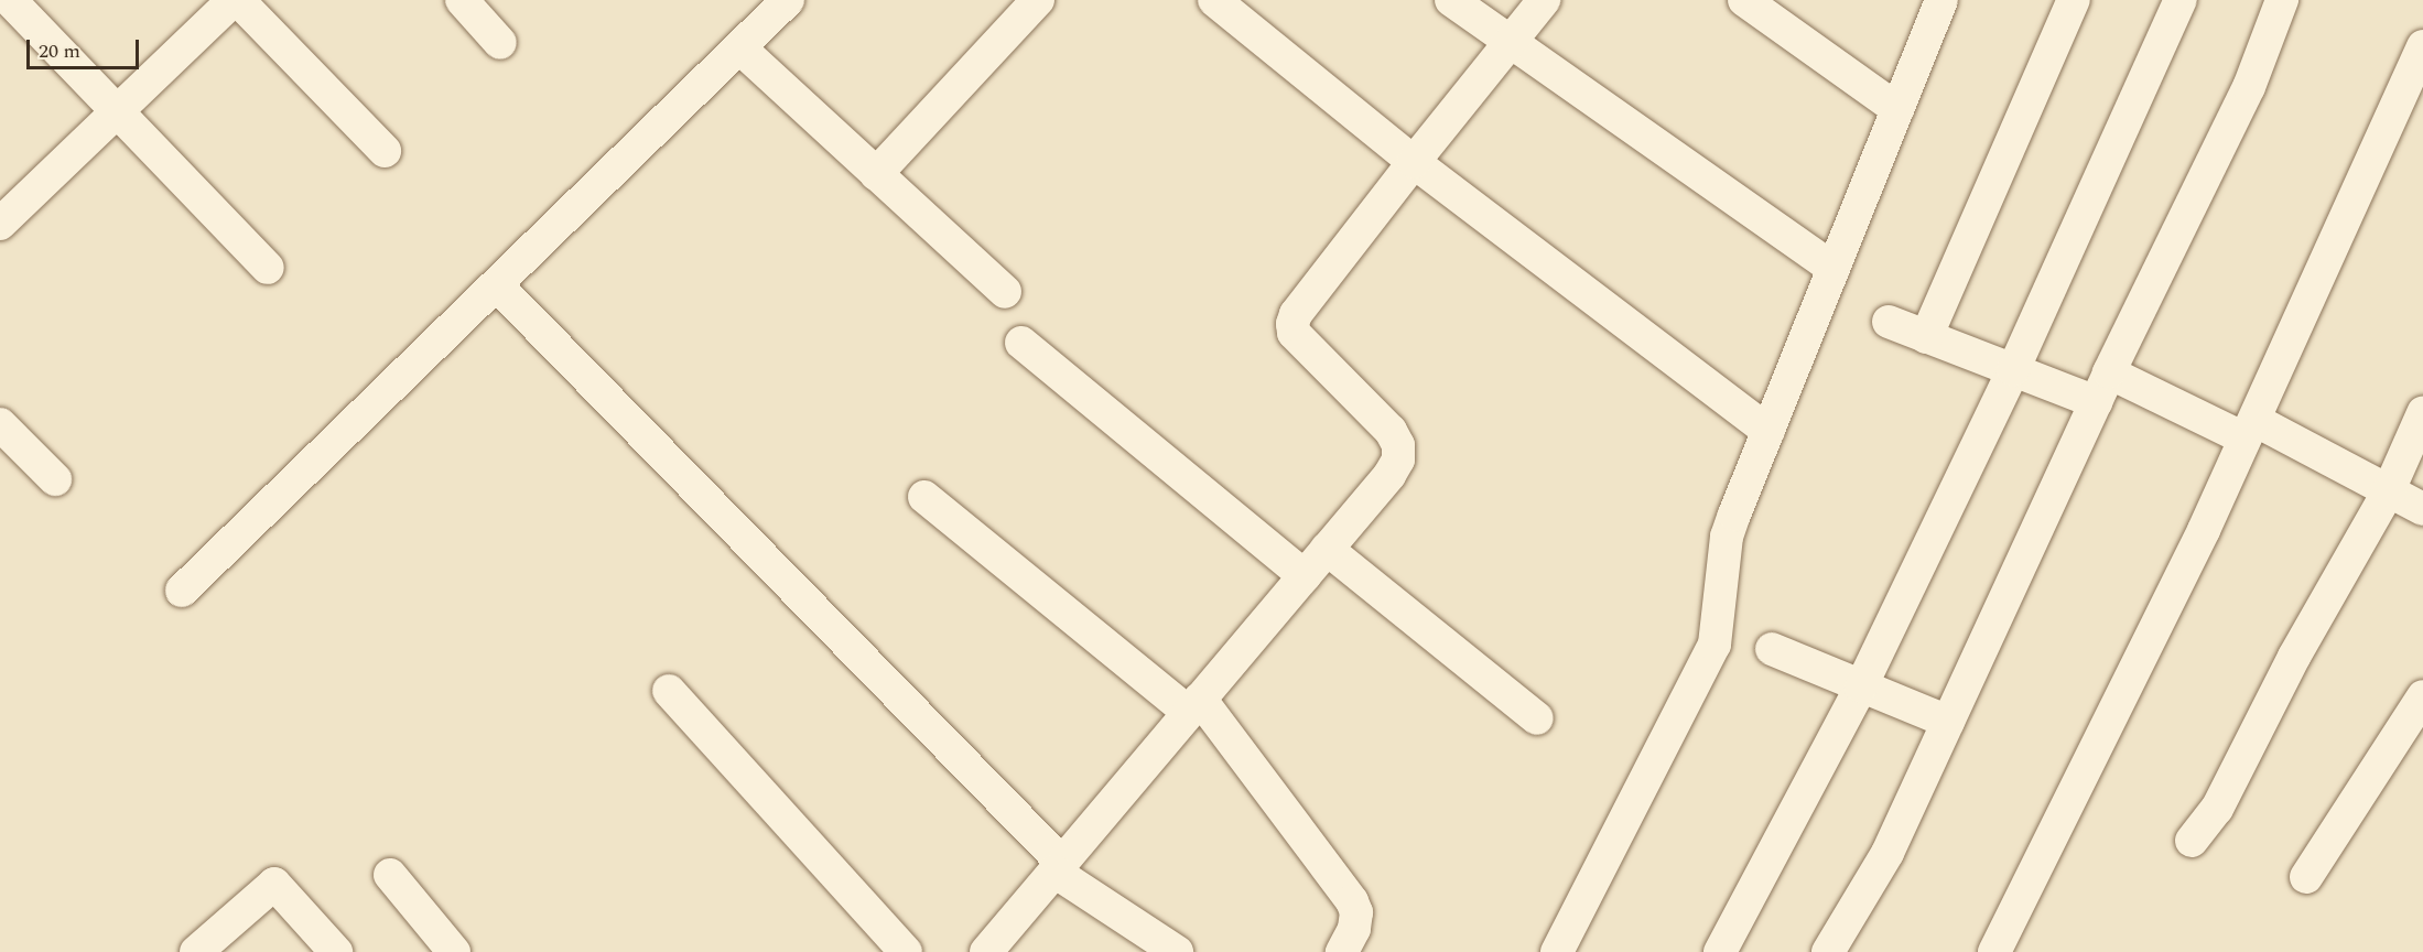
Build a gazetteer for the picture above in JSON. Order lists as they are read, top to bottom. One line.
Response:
{"scale_bar":"20 m"}
